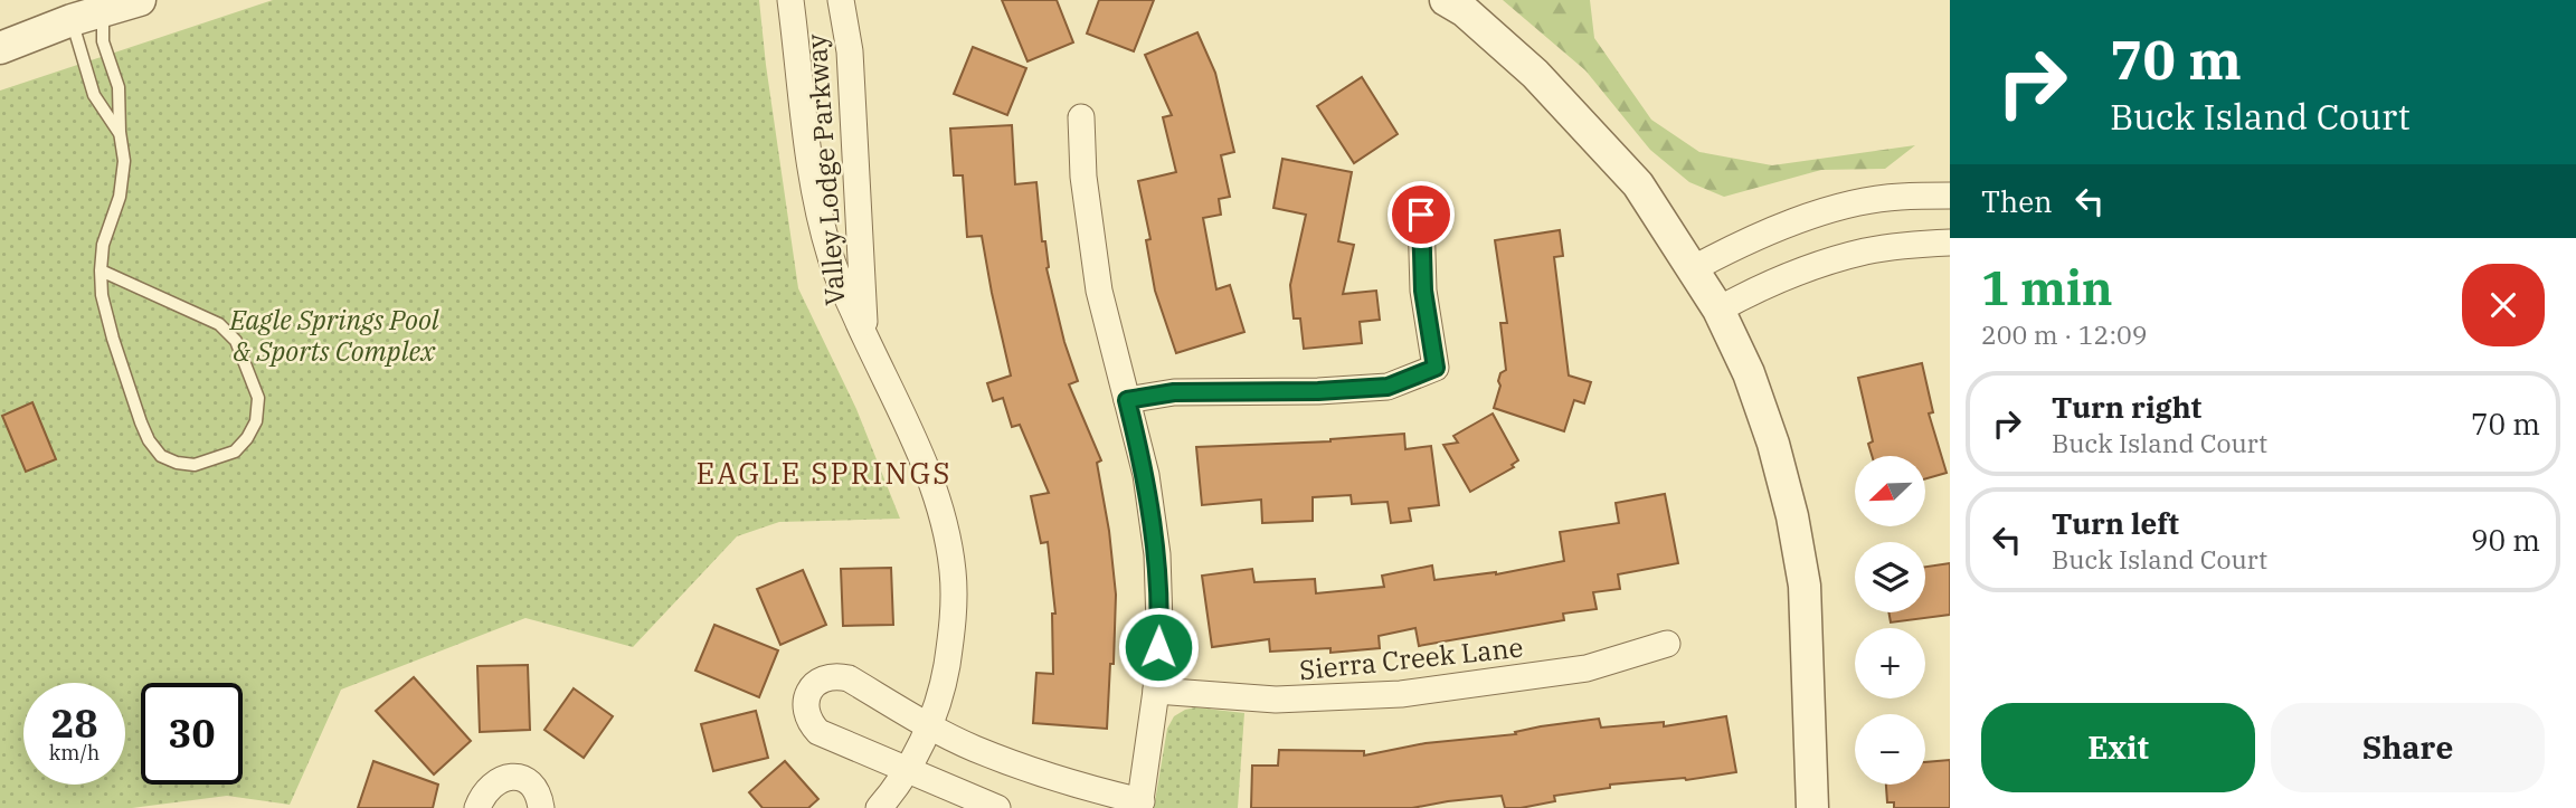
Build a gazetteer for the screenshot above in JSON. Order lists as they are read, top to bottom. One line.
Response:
{"streets":{"street":["Valley Lodge Parkway","Sierra Creek Lane"]},"districts":["EAGLE SPRINGS"],"parks":["Eagle Springs Pool & Sports Complex"],"north":"bottom left","page":{"turn":["70 m","Buck Island Court"],"then":"Then","heading":["1 min","200 m · 12:09"],"list":[{"name":"Turn right","note":"Buck Island Court","value":"70 m"},{"name":"Turn left","note":"Buck Island Court","value":"90 m"}],"map_buttons":["+","−"],"speed":"28 km/h","limit":"30","buttons":["Exit","Share"]}}
